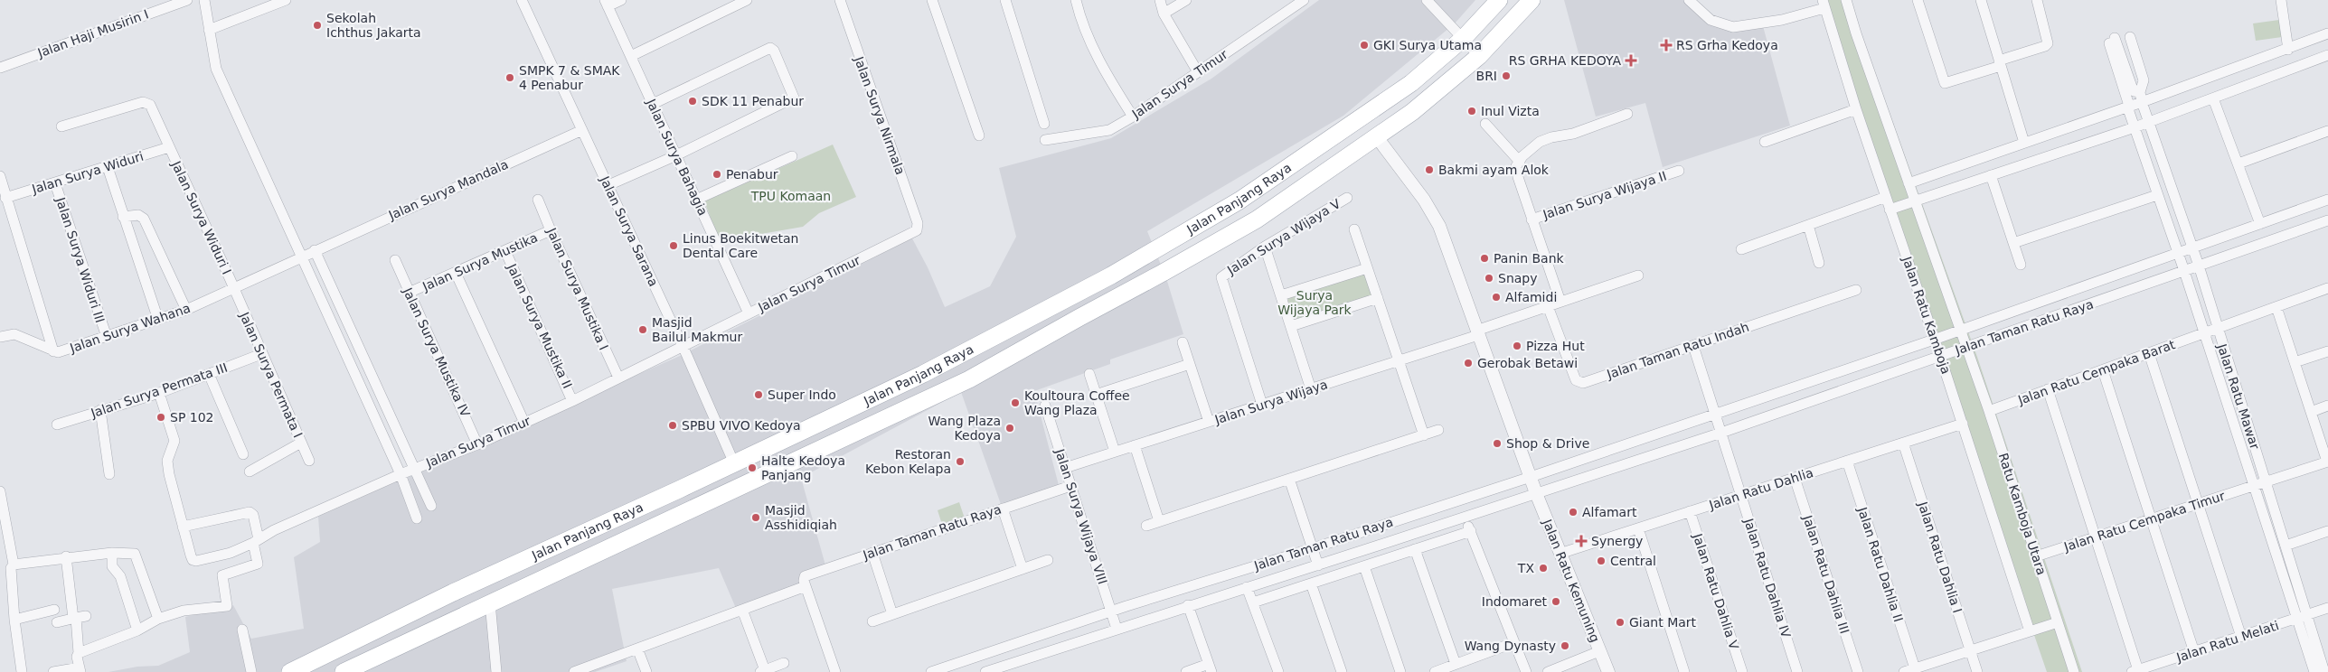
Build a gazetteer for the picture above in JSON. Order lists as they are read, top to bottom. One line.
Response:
{"streets":{"main road":["Jalan Panjang Raya"],"street":["Jalan Haji Musirin I","Jalan Surya Timur","Jalan Surya Nirmala","Jalan Surya Bahagia","Jalan Surya Widuri","Jalan Surya Mandala","Jalan Surya Wijaya II","Jalan Surya Widuri I","Jalan Surya Sarana","Jalan Surya Wijaya V","Jalan Surya Widuri III","Jalan Surya Mustika","Jalan Surya Mustika I","Jalan Ratu Kamboja","Jalan Surya Mustika II","Jalan Taman Ratu Raya","Jalan Surya Wahana","Jalan Taman Ratu Indah","Jalan Surya Mustika IV","Jalan Ratu Cempaka Barat","Jalan Surya Permata I","Jalan Surya Permata III","Jalan Ratu Mawar","Jalan Surya Wijaya","Jalan Ratu Dahlia","Ratu Kamboja Utara","Jalan Surya Wijaya VIII","Jalan Ratu Cempaka Timur","Jalan Ratu Dahlia I","Jalan Ratu Dahlia II","Jalan Ratu Dahlia III","Jalan Ratu Dahlia IV","Jalan Ratu Kemuning","Jalan Ratu Dahlia V","Jalan Ratu Melati"]},"crossings":[["Jalan Surya Timur","Jalan Surya Nirmala"],["Jalan Surya Timur","Jalan Surya Bahagia"],["Jalan Surya Timur","Jalan Surya Sarana"],["Jalan Surya Timur","Jalan Surya Mustika I"],["Jalan Surya Timur","Jalan Surya Mustika II"],["Jalan Surya Timur","Jalan Surya Mustika IV"],["Jalan Surya Timur","Jalan Surya Permata III"],["Jalan Surya Widuri","Jalan Surya Widuri I"],["Jalan Surya Widuri","Jalan Surya Widuri III"],["Jalan Surya Mandala","Jalan Surya Widuri I"],["Jalan Surya Mandala","Jalan Surya Sarana"],["Jalan Surya Mandala","Jalan Surya Wahana"],["Jalan Surya Mandala","Jalan Surya Permata I"],["Jalan Panjang Raya","Jalan Surya Sarana"],["Jalan Surya Widuri I","Jalan Surya Wahana"],["Jalan Surya Widuri I","Jalan Surya Permata I"],["Jalan Surya Wijaya V","Jalan Surya Wijaya"],["Jalan Surya Widuri III","Jalan Surya Wahana"],["Jalan Surya Mustika","Jalan Surya Mustika I"],["Jalan Surya Mustika","Jalan Surya Mustika II"],["Jalan Surya Mustika","Jalan Surya Mustika IV"],["Jalan Ratu Kamboja","Jalan Taman Ratu Raya"],["Jalan Ratu Kamboja","Jalan Ratu Dahlia"],["Jalan Taman Ratu Raya","Jalan Ratu Mawar"],["Jalan Taman Ratu Raya","Ratu Kamboja Utara"],["Jalan Taman Ratu Raya","Jalan Surya Wijaya VIII"],["Jalan Taman Ratu Raya","Jalan Ratu Dahlia IV"],["Jalan Taman Ratu Raya","Jalan Ratu Kemuning"],["Jalan Surya Wahana","Jalan Surya Permata I"],["Jalan Taman Ratu Indah","Jalan Surya Wijaya"],["Jalan Ratu Cempaka Barat","Jalan Ratu Mawar"],["Jalan Ratu Cempaka Barat","Ratu Kamboja Utara"],["Jalan Surya Permata I","Jalan Surya Permata III"],["Jalan Ratu Mawar","Jalan Ratu Cempaka Timur"],["Jalan Ratu Mawar","Jalan Ratu Melati"],["Jalan Surya Wijaya","Jalan Surya Wijaya VIII"],["Jalan Ratu Dahlia","Jalan Ratu Dahlia I"],["Jalan Ratu Dahlia","Jalan Ratu Dahlia II"],["Jalan Ratu Dahlia","Jalan Ratu Dahlia III"],["Jalan Ratu Dahlia","Jalan Ratu Dahlia IV"],["Jalan Ratu Dahlia","Jalan Ratu Kemuning"],["Jalan Ratu Dahlia","Jalan Ratu Dahlia V"],["Ratu Kamboja Utara","Jalan Ratu Cempaka Timur"]],"parks":["TPU Komaan","Surya Wijaya Park"],"places":{"other":["Sekolah Ichthus Jakarta","GKI Surya Utama","BRI","SMPK 7 & SMAK 4 Penabur","SDK 11 Penabur","Inul Vizta","Bakmi ayam Alok","Penabur","Linus Boekitwetan Dental Care","Panin Bank","Snapy","Alfamidi","Masjid Bailul Makmur","Pizza Hut","Gerobak Betawi","Super Indo","Koultoura Coffee Wang Plaza","SP 102","SPBU VIVO Kedoya","Wang Plaza Kedoya","Shop & Drive","Restoran Kebon Kelapa","Halte Kedoya Panjang","Alfamart","Masjid Asshidiqiah","Central","TX","Indomaret","Giant Mart","Wang Dynasty"],"health":["RS Grha Kedoya","RS GRHA KEDOYA","Synergy"]}}
